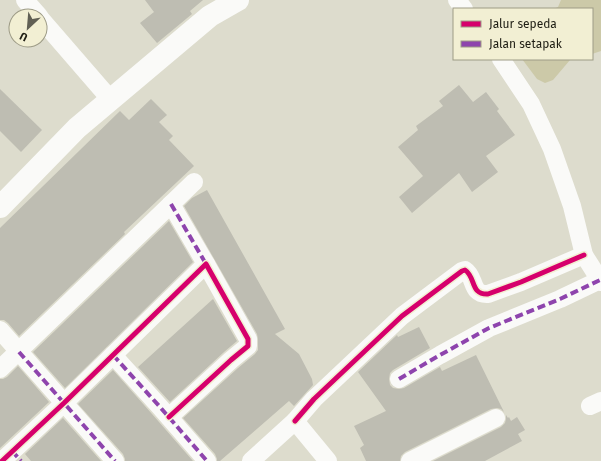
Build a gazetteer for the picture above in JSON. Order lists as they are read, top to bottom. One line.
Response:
{"legend":["Jalur sepeda","Jalan setapak"],"north":"bottom left"}
